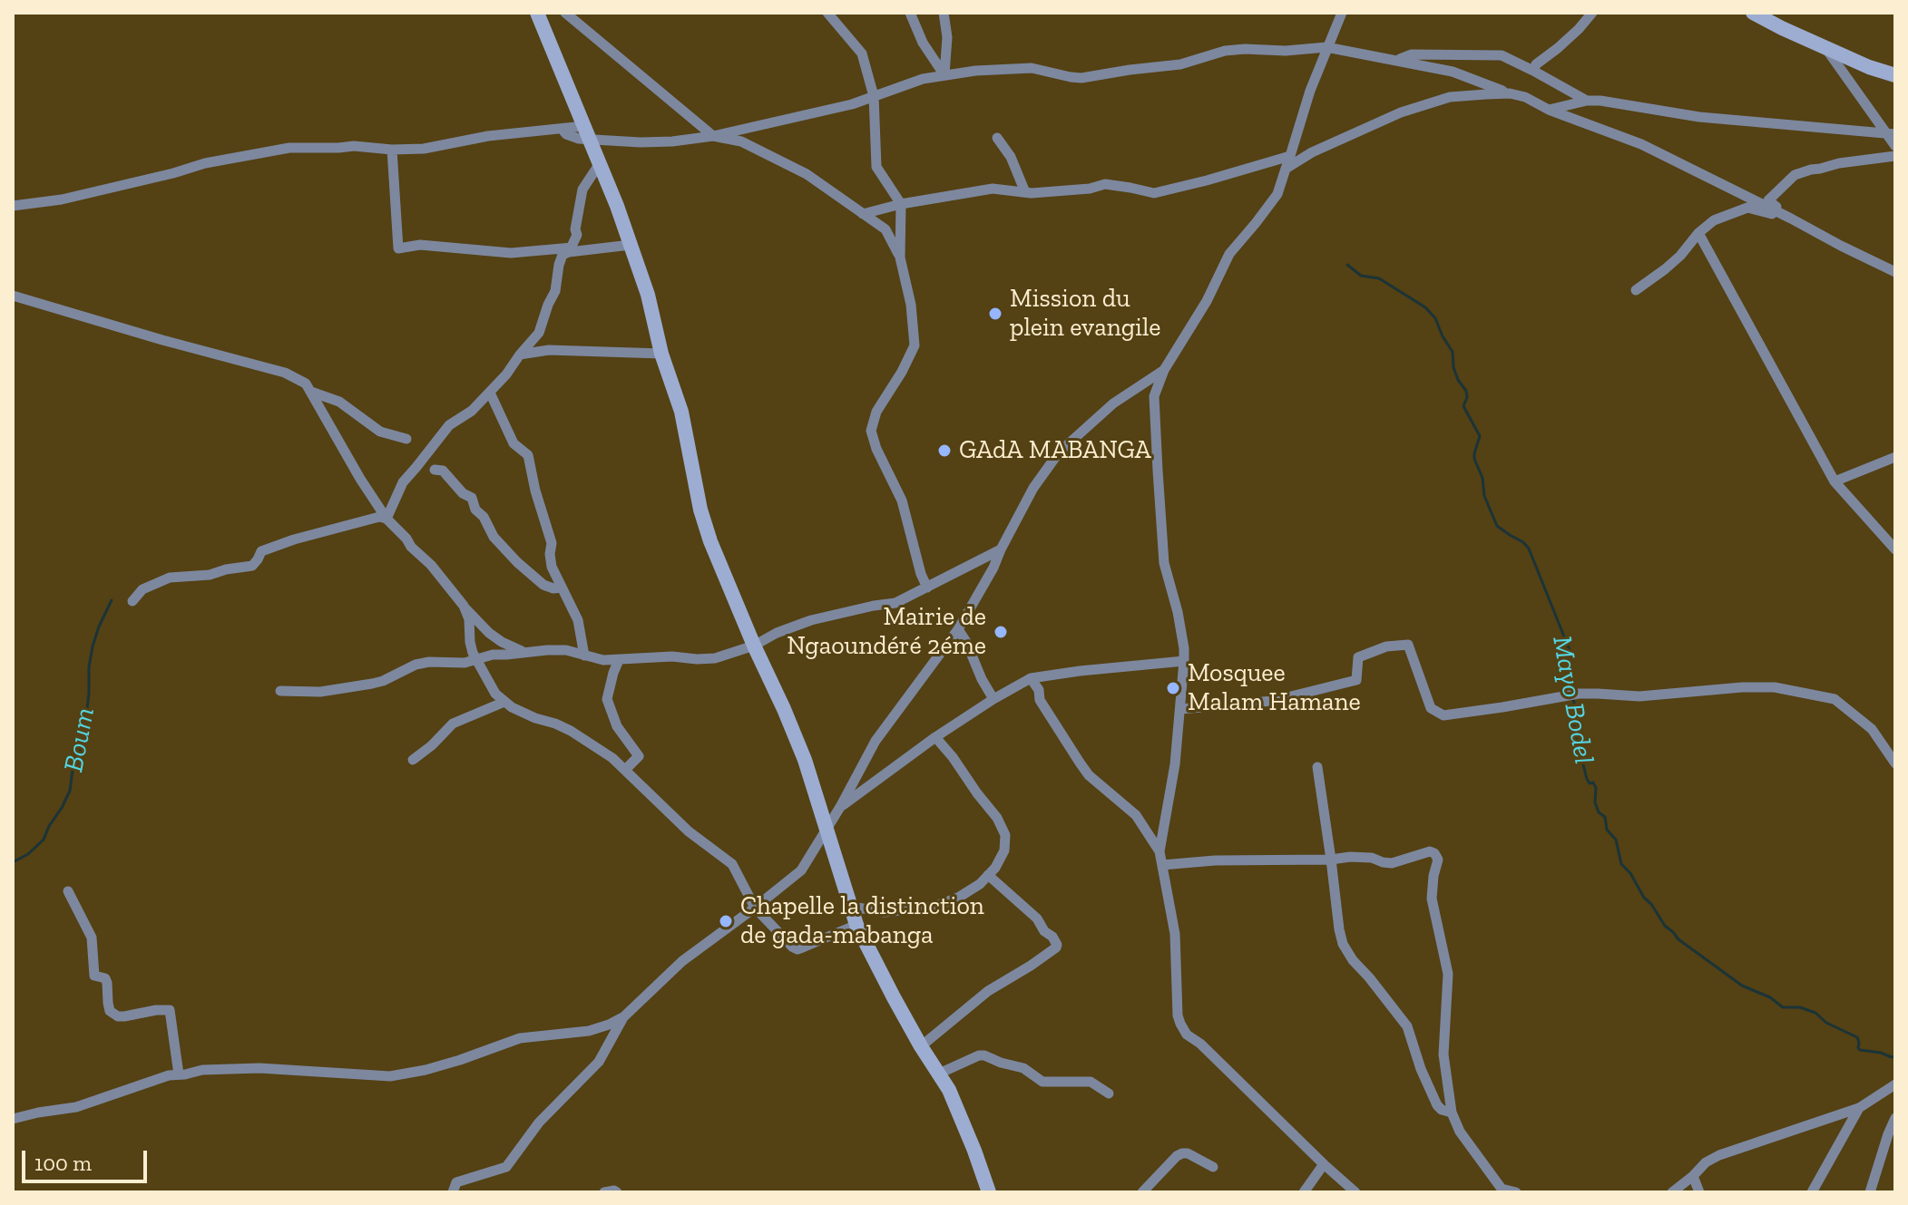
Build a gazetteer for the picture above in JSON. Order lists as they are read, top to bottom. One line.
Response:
{"water":["Mayo Bodel","Boum"],"places":["Mission du plein evangile","GAdA MABANGA","Mairie de Ngaoundéré 2éme","Mosquee Malam Hamane","Chapelle la distinction de gada-mabanga"],"scale_bar":"100 m"}
